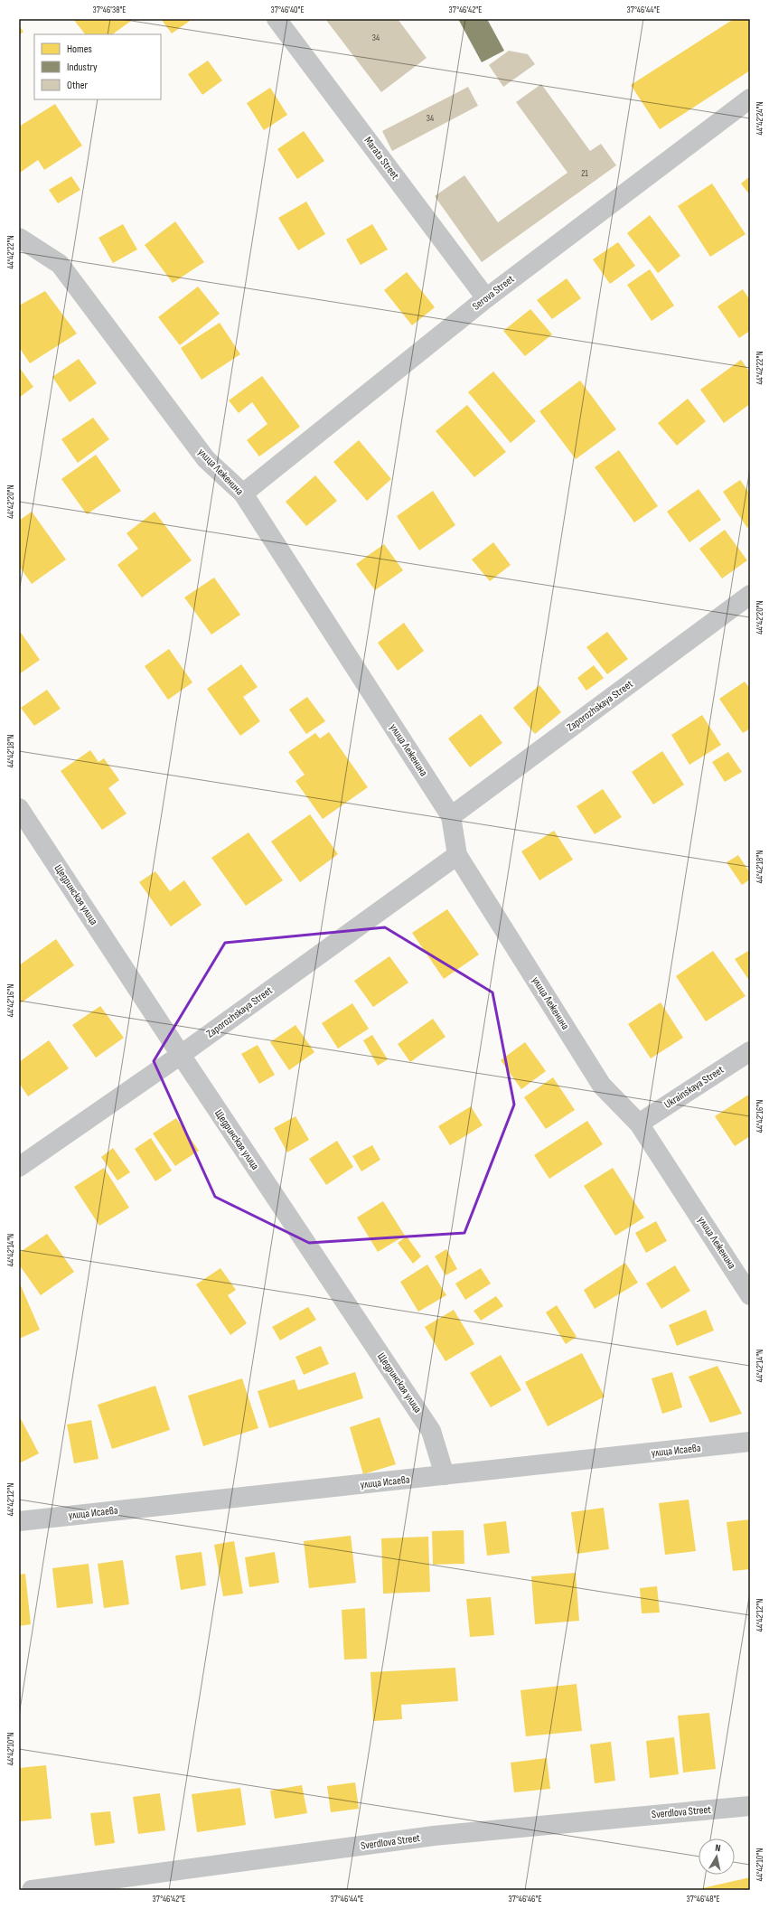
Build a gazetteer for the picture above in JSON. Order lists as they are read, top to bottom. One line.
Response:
{"streets":{"street":["Marata Street","Serova Street","улица Леженина","Zaporozhskaya Street","Щедринская улица","Ukrainskaya Street","улица Исаева","Sverdlova Street"]},"crossings":[["Marata Street","Serova Street"],["Serova Street","улица Леженина"],["улица Леженина","Zaporozhskaya Street"],["улица Леженина","Ukrainskaya Street"],["Zaporozhskaya Street","Щедринская улица"],["Щедринская улица","улица Исаева"]],"house_numbers":["34","34","21"],"legend":["Homes","Industry","Other"],"north":"top","coordinates":["37°46'38\"E","37°46'40\"E","37°46'42\"E","37°46'44\"E","44°42'24\"N","44°42'22\"N","44°42'20\"N","44°42'18\"N","44°42'16\"N","44°42'14\"N","44°42'12\"N","44°42'10\"N","37°46'46\"E","37°46'48\"E"]}
